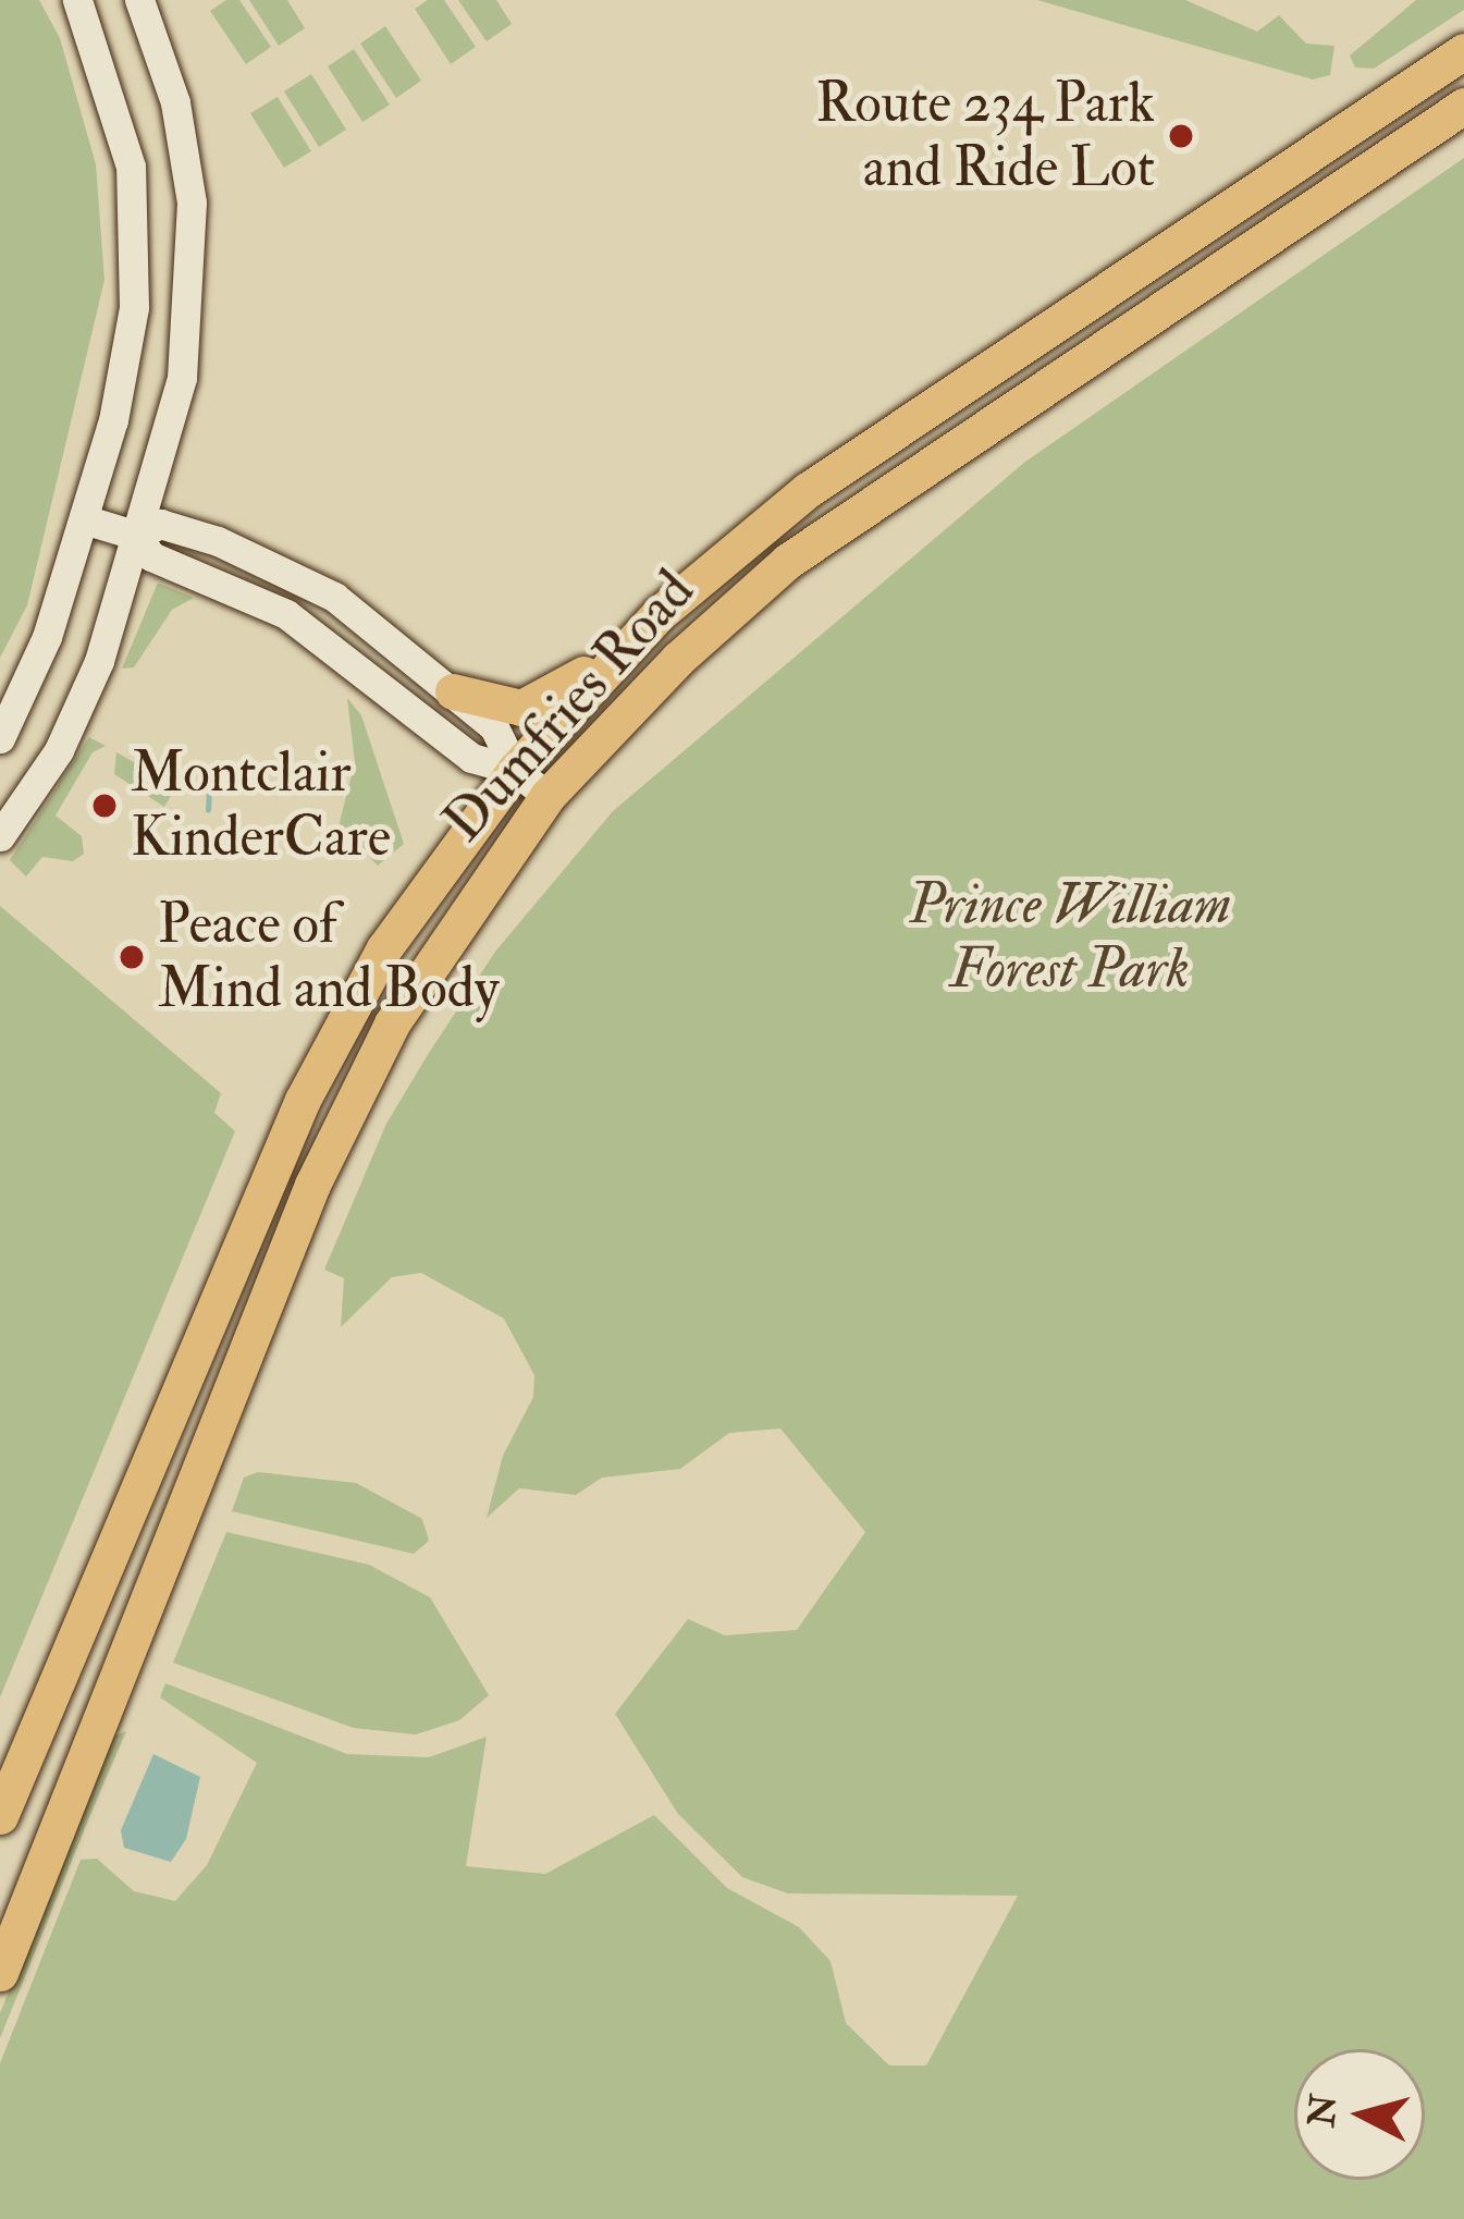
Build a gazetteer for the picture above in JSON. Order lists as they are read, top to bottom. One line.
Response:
{"streets":{"highway":["Dumfries Road"]},"parks":["Prince William Forest Park"],"places":["Route 234 Park and Ride Lot","Montclair KinderCare","Peace of Mind and Body"],"north":"left"}
